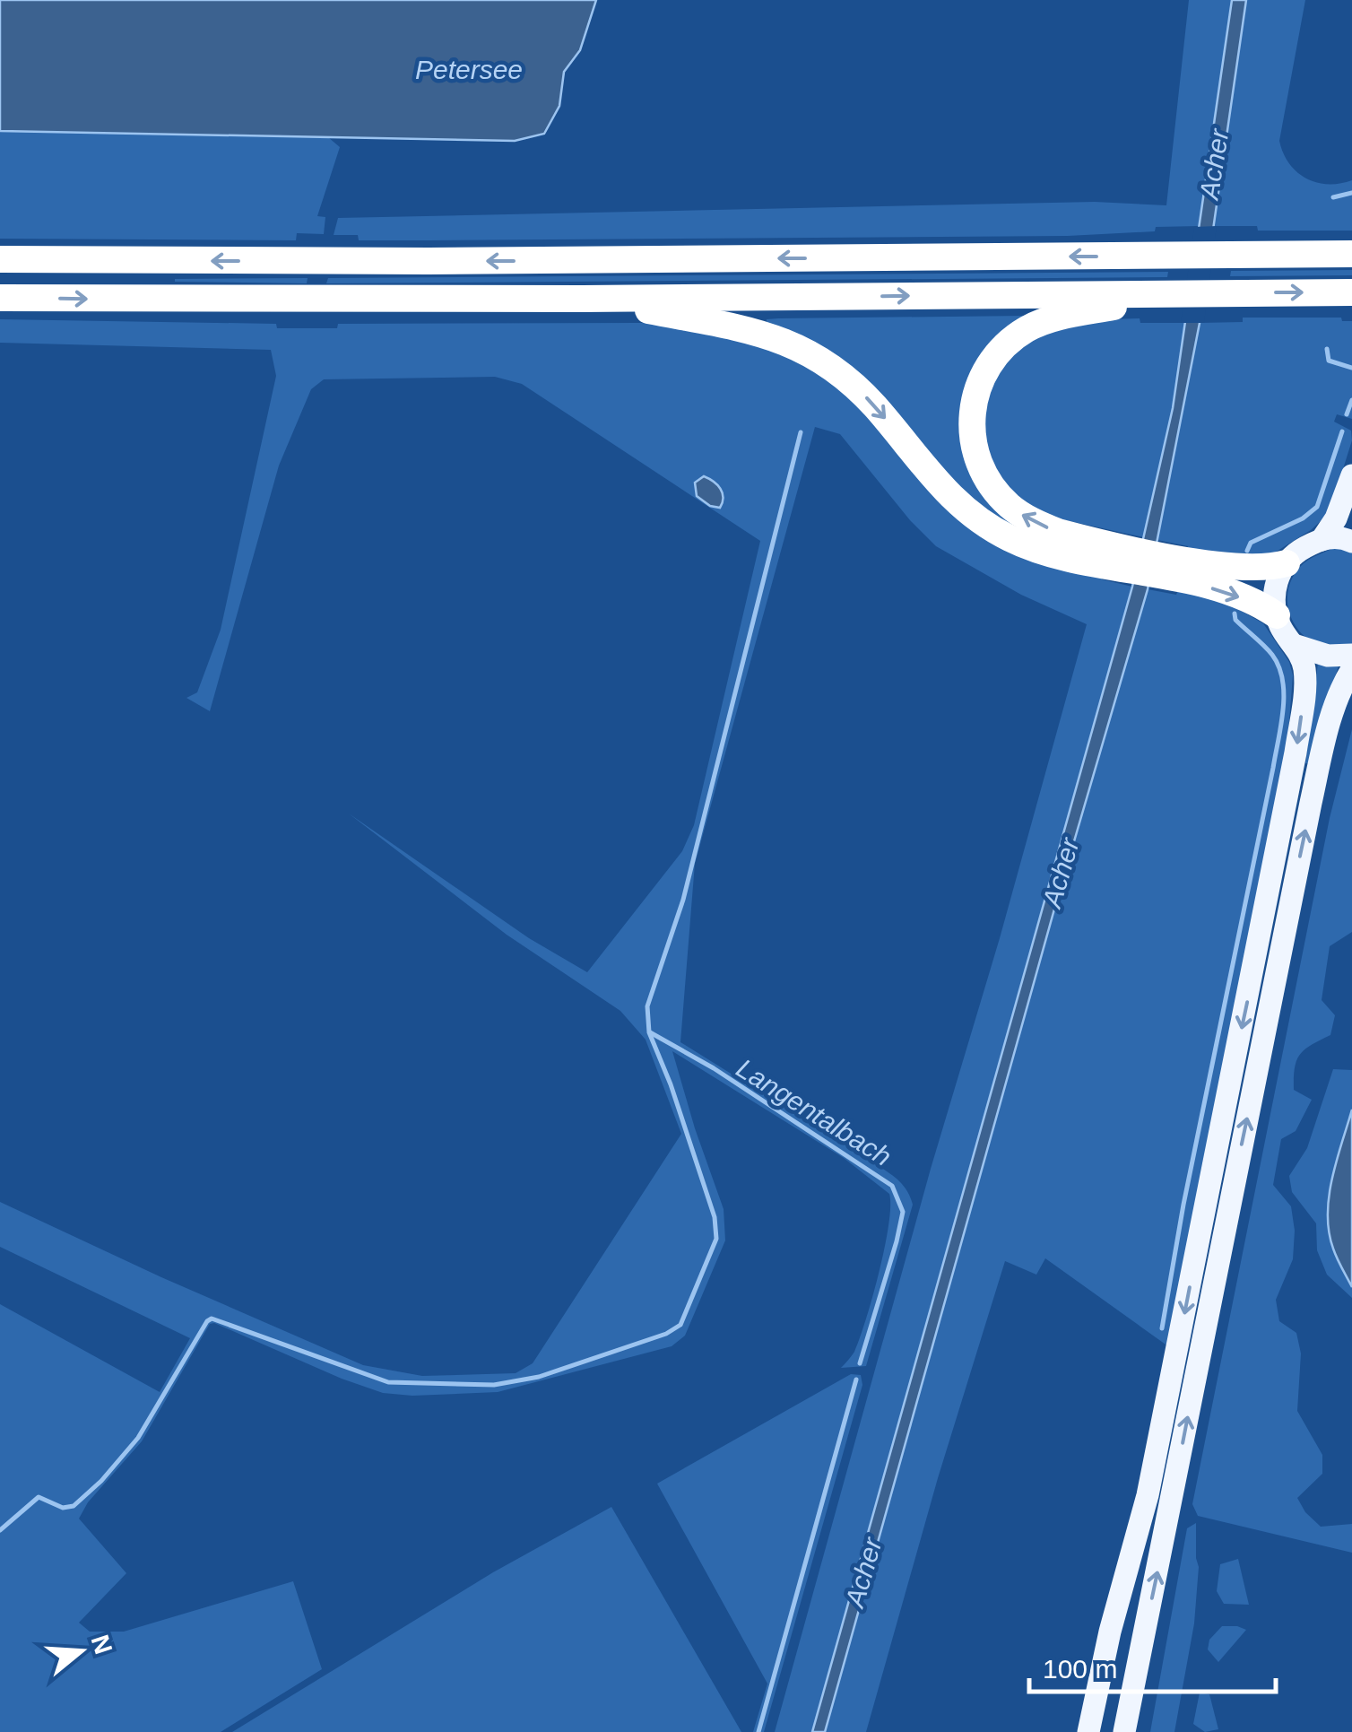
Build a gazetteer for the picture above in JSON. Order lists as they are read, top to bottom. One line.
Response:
{"water":["Petersee","Acher","Langentalbach"],"scale_bar":"100 m","north":"right"}
